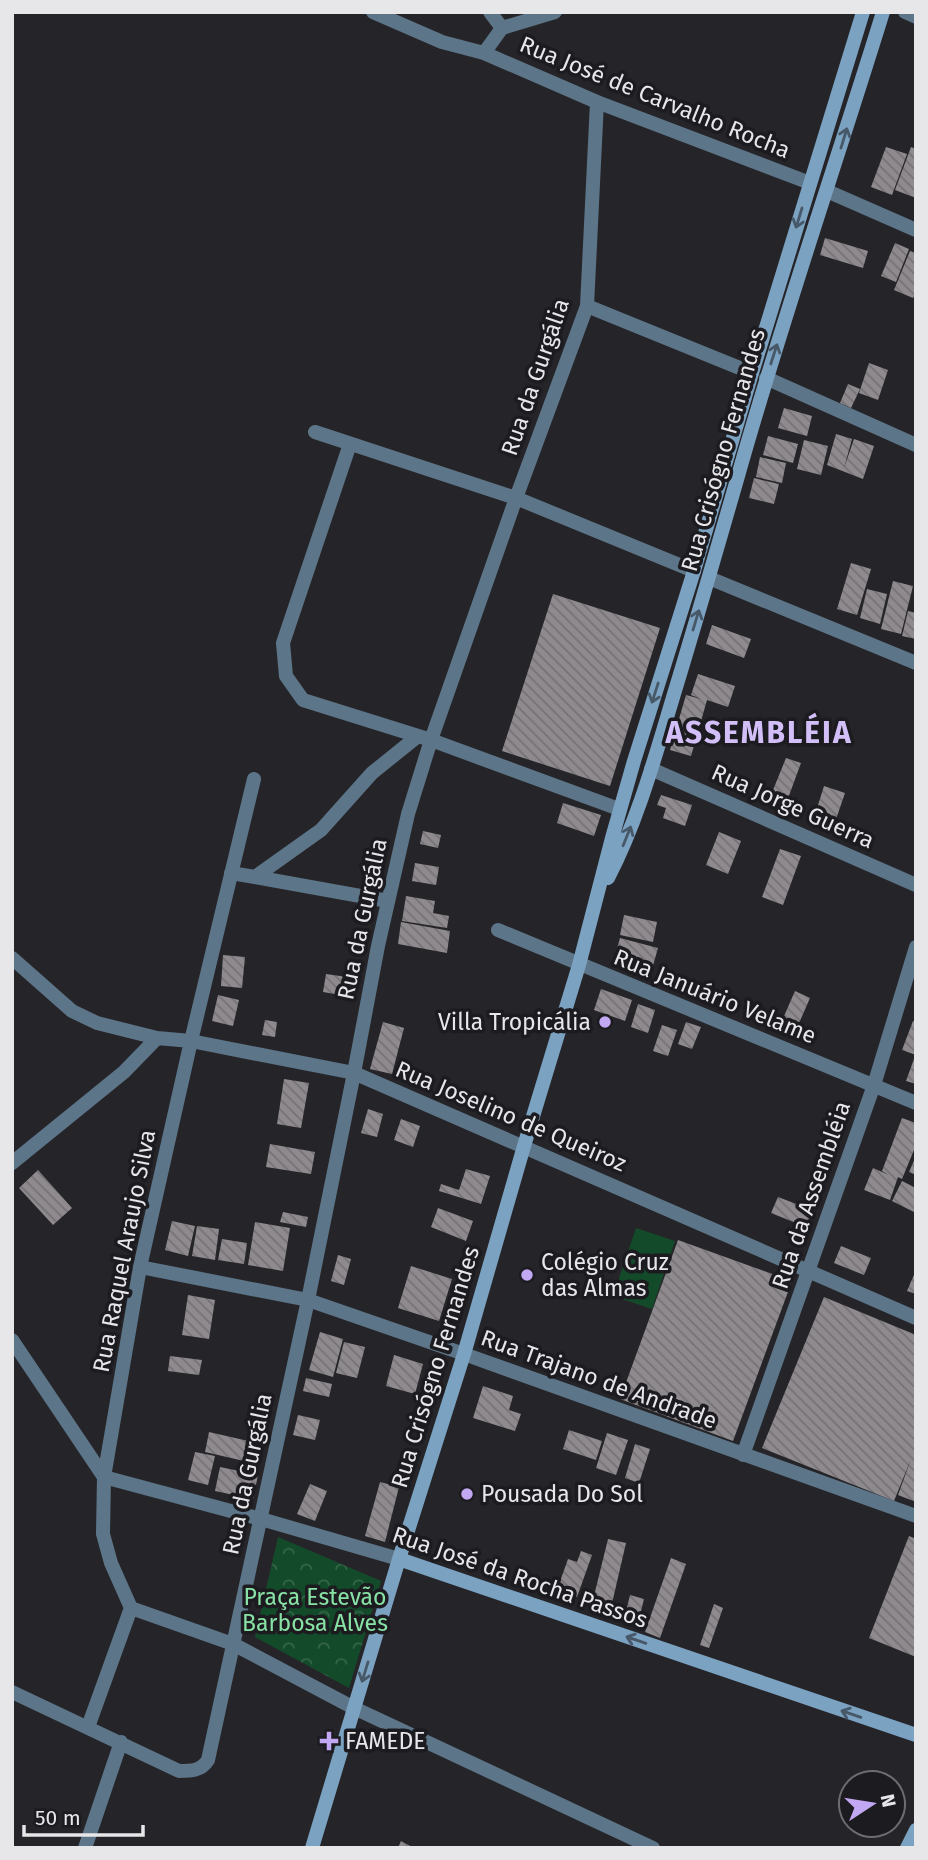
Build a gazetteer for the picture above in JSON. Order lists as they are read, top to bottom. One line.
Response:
{"streets":{"street":["Rua José de Carvalho Rocha","Rua da Gurgália","Rua Crisógno Fernandes","Rua Jorge Guerra","Rua Januário Velame","Rua Joselino de Queiroz","Rua da Assembléia","Rua Raquel Araujo Silva","Rua Trajano de Andrade","Rua José da Rocha Passos"]},"crossings":[["Rua José de Carvalho Rocha","Rua da Gurgália"],["Rua José de Carvalho Rocha","Rua Crisógno Fernandes"],["Rua da Gurgália","Rua Joselino de Queiroz"],["Rua da Gurgália","Rua Trajano de Andrade"],["Rua da Gurgália","Rua José da Rocha Passos"],["Rua Crisógno Fernandes","Rua Jorge Guerra"],["Rua Crisógno Fernandes","Rua Januário Velame"],["Rua Crisógno Fernandes","Rua Joselino de Queiroz"],["Rua Crisógno Fernandes","Rua Trajano de Andrade"],["Rua Crisógno Fernandes","Rua José da Rocha Passos"],["Rua Januário Velame","Rua da Assembléia"],["Rua Joselino de Queiroz","Rua da Assembléia"],["Rua Joselino de Queiroz","Rua Raquel Araujo Silva"],["Rua da Assembléia","Rua Trajano de Andrade"],["Rua Raquel Araujo Silva","Rua Trajano de Andrade"],["Rua Raquel Araujo Silva","Rua José da Rocha Passos"]],"one_way":["Rua José da Rocha Passos"],"districts":["ASSEMBLÉIA"],"parks":["Praça Estevão Barbosa Alves"],"places":{"other":["Villa Tropicália","Colégio Cruz das Almas","Pousada Do Sol"],"health":["FAMEDE"]},"scale_bar":"50 m","north":"right"}
